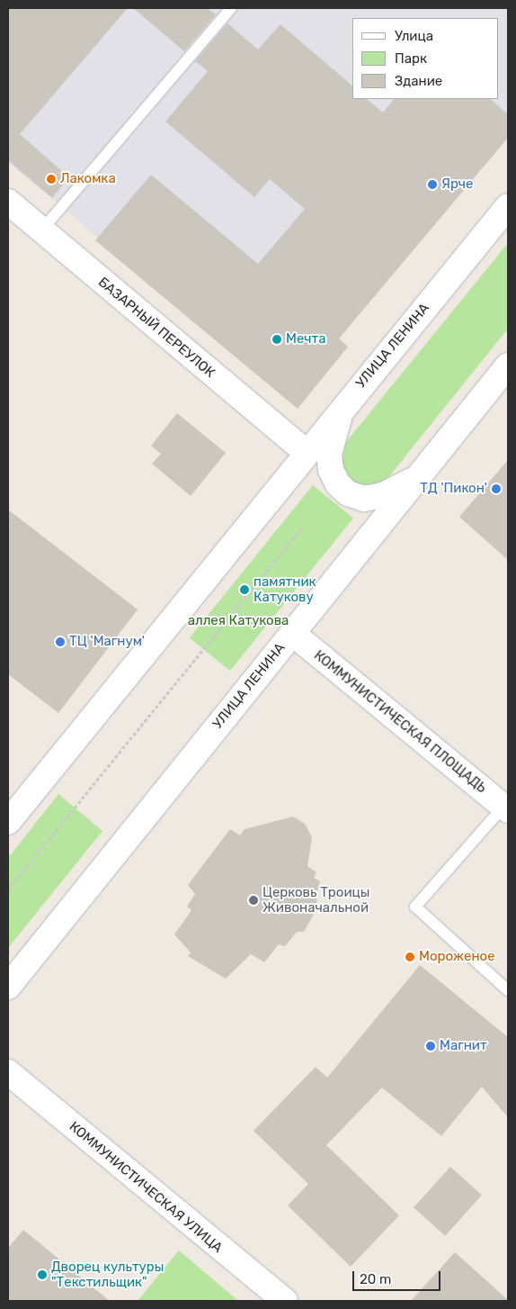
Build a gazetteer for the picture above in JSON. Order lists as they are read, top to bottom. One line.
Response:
{"streets":{"main road":["БАЗАРНЫЙ ПЕРЕУЛОК","УЛИЦА ЛЕНИНА","КОММУНИСТИЧЕСКАЯ ПЛОЩАДЬ","КОММУНИСТИЧЕСКАЯ УЛИЦА"]},"crossings":[["БАЗАРНЫЙ ПЕРЕУЛОК","УЛИЦА ЛЕНИНА"],["УЛИЦА ЛЕНИНА","КОММУНИСТИЧЕСКАЯ ПЛОЩАДЬ"]],"parks":["аллея Катукова"],"places":["Лакомка","Ярче","Мечта","ТД 'Пикон'","памятник Катукову","ТЦ 'Магнум'","Церковь Троицы Живоначальной","Мороженое","Магнит","Дворец культуры \"Текстильщик\""],"legend":["Улица","Парк","Здание"],"scale_bar":"20 m"}
